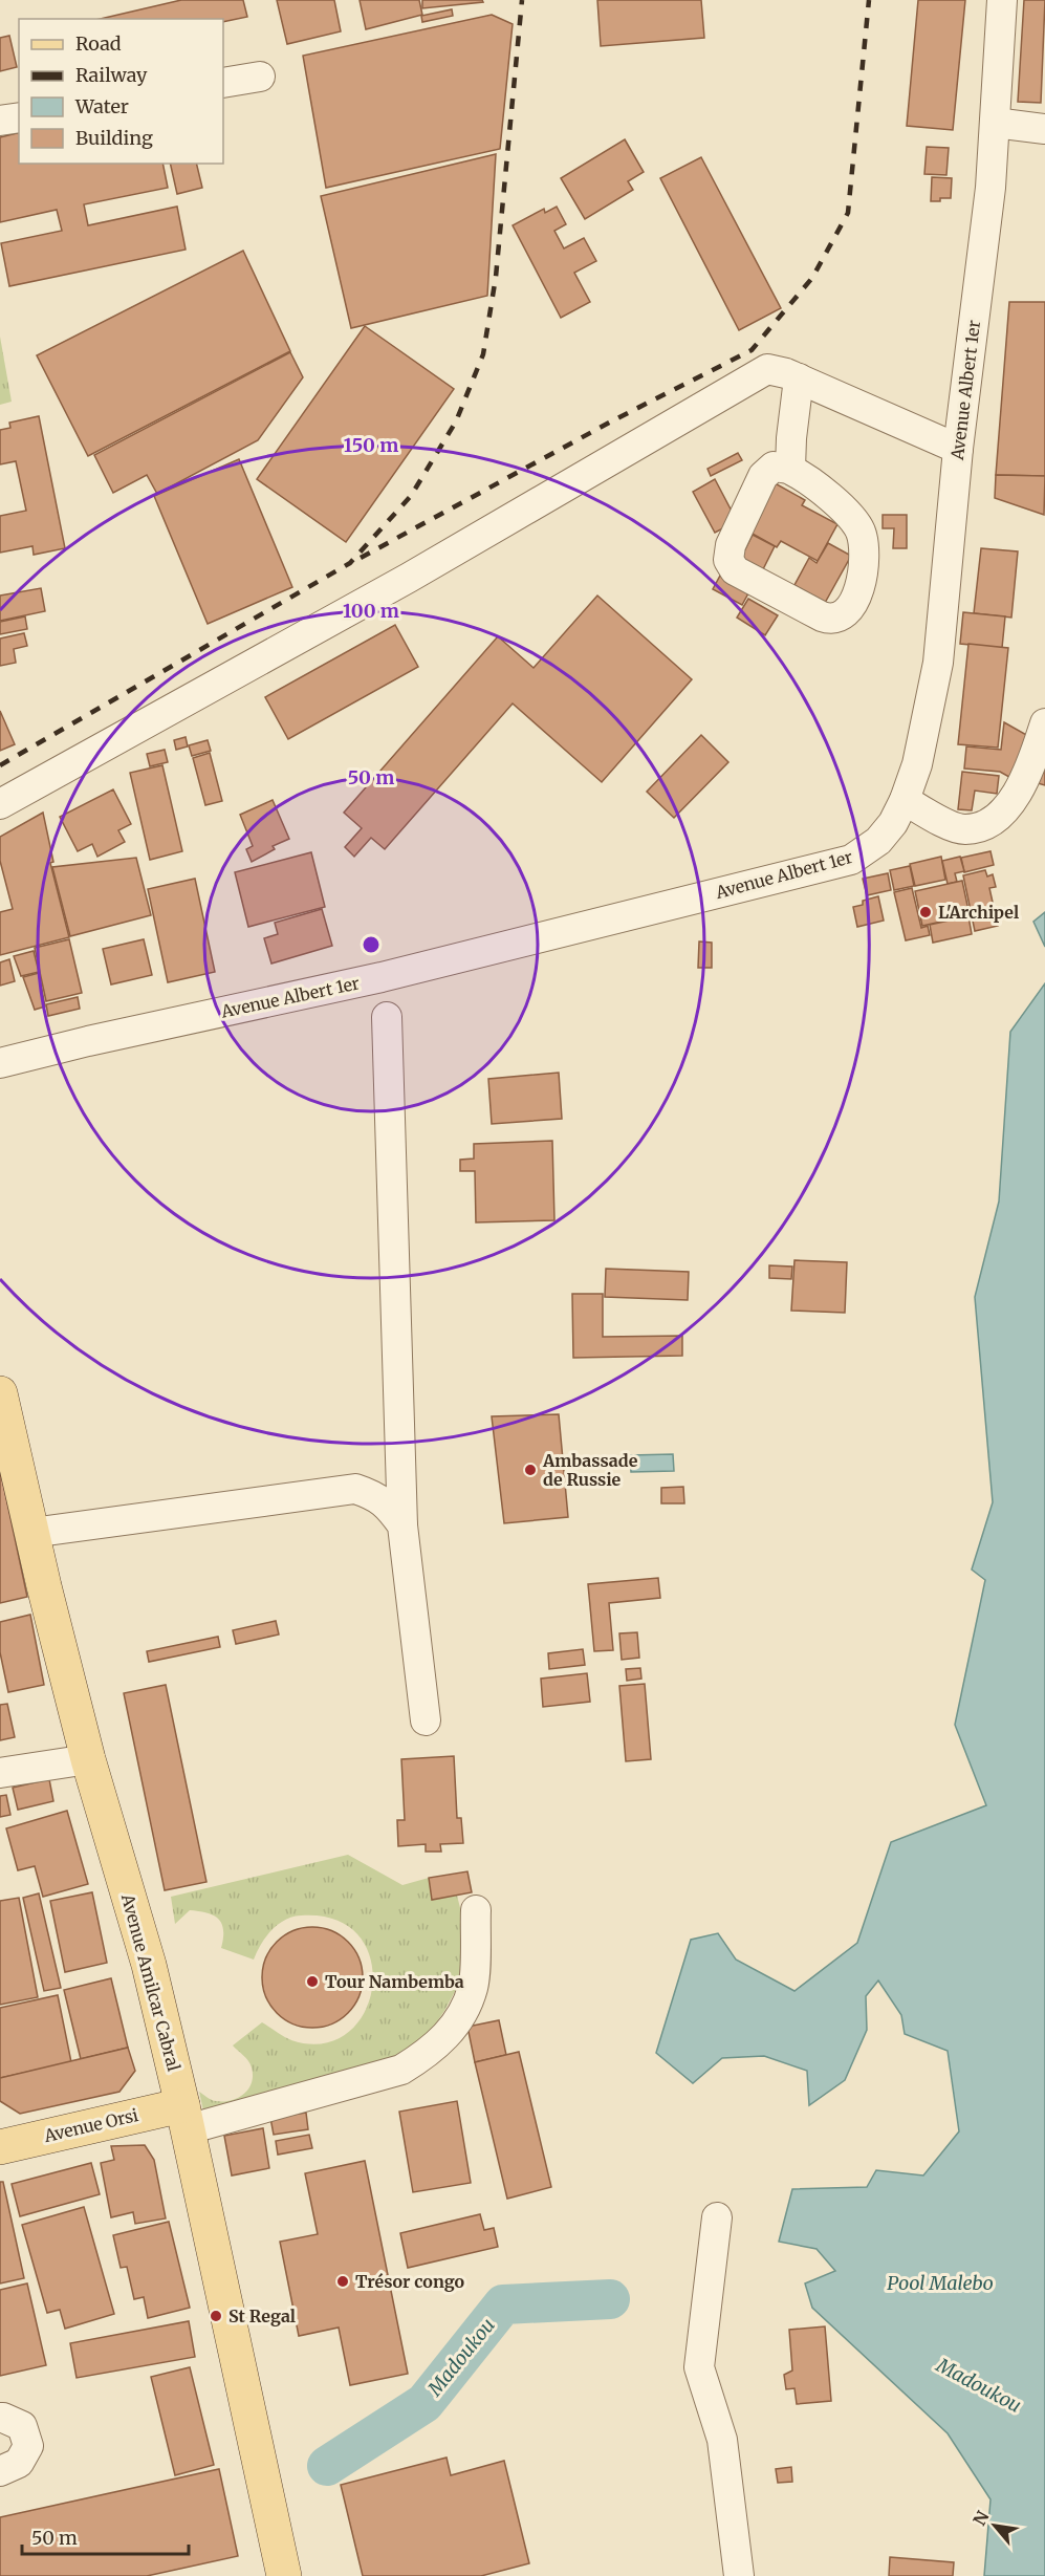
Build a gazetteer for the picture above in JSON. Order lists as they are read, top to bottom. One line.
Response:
{"streets":{"main road":["Avenue Amilcar Cabral","Avenue Orsi"],"street":["Avenue Albert 1er"]},"crossings":[["Avenue Amilcar Cabral","Avenue Orsi"]],"water":["Pool Malebo","Madoukou"],"places":["L'Archipel","Ambassade de Russie","Tour Nambemba","Trésor congo","St Regal"],"legend":["Road","Railway","Water","Building"],"scale_bar":"50 m","north":"top left","rings":["150 m","100 m","50 m"]}
